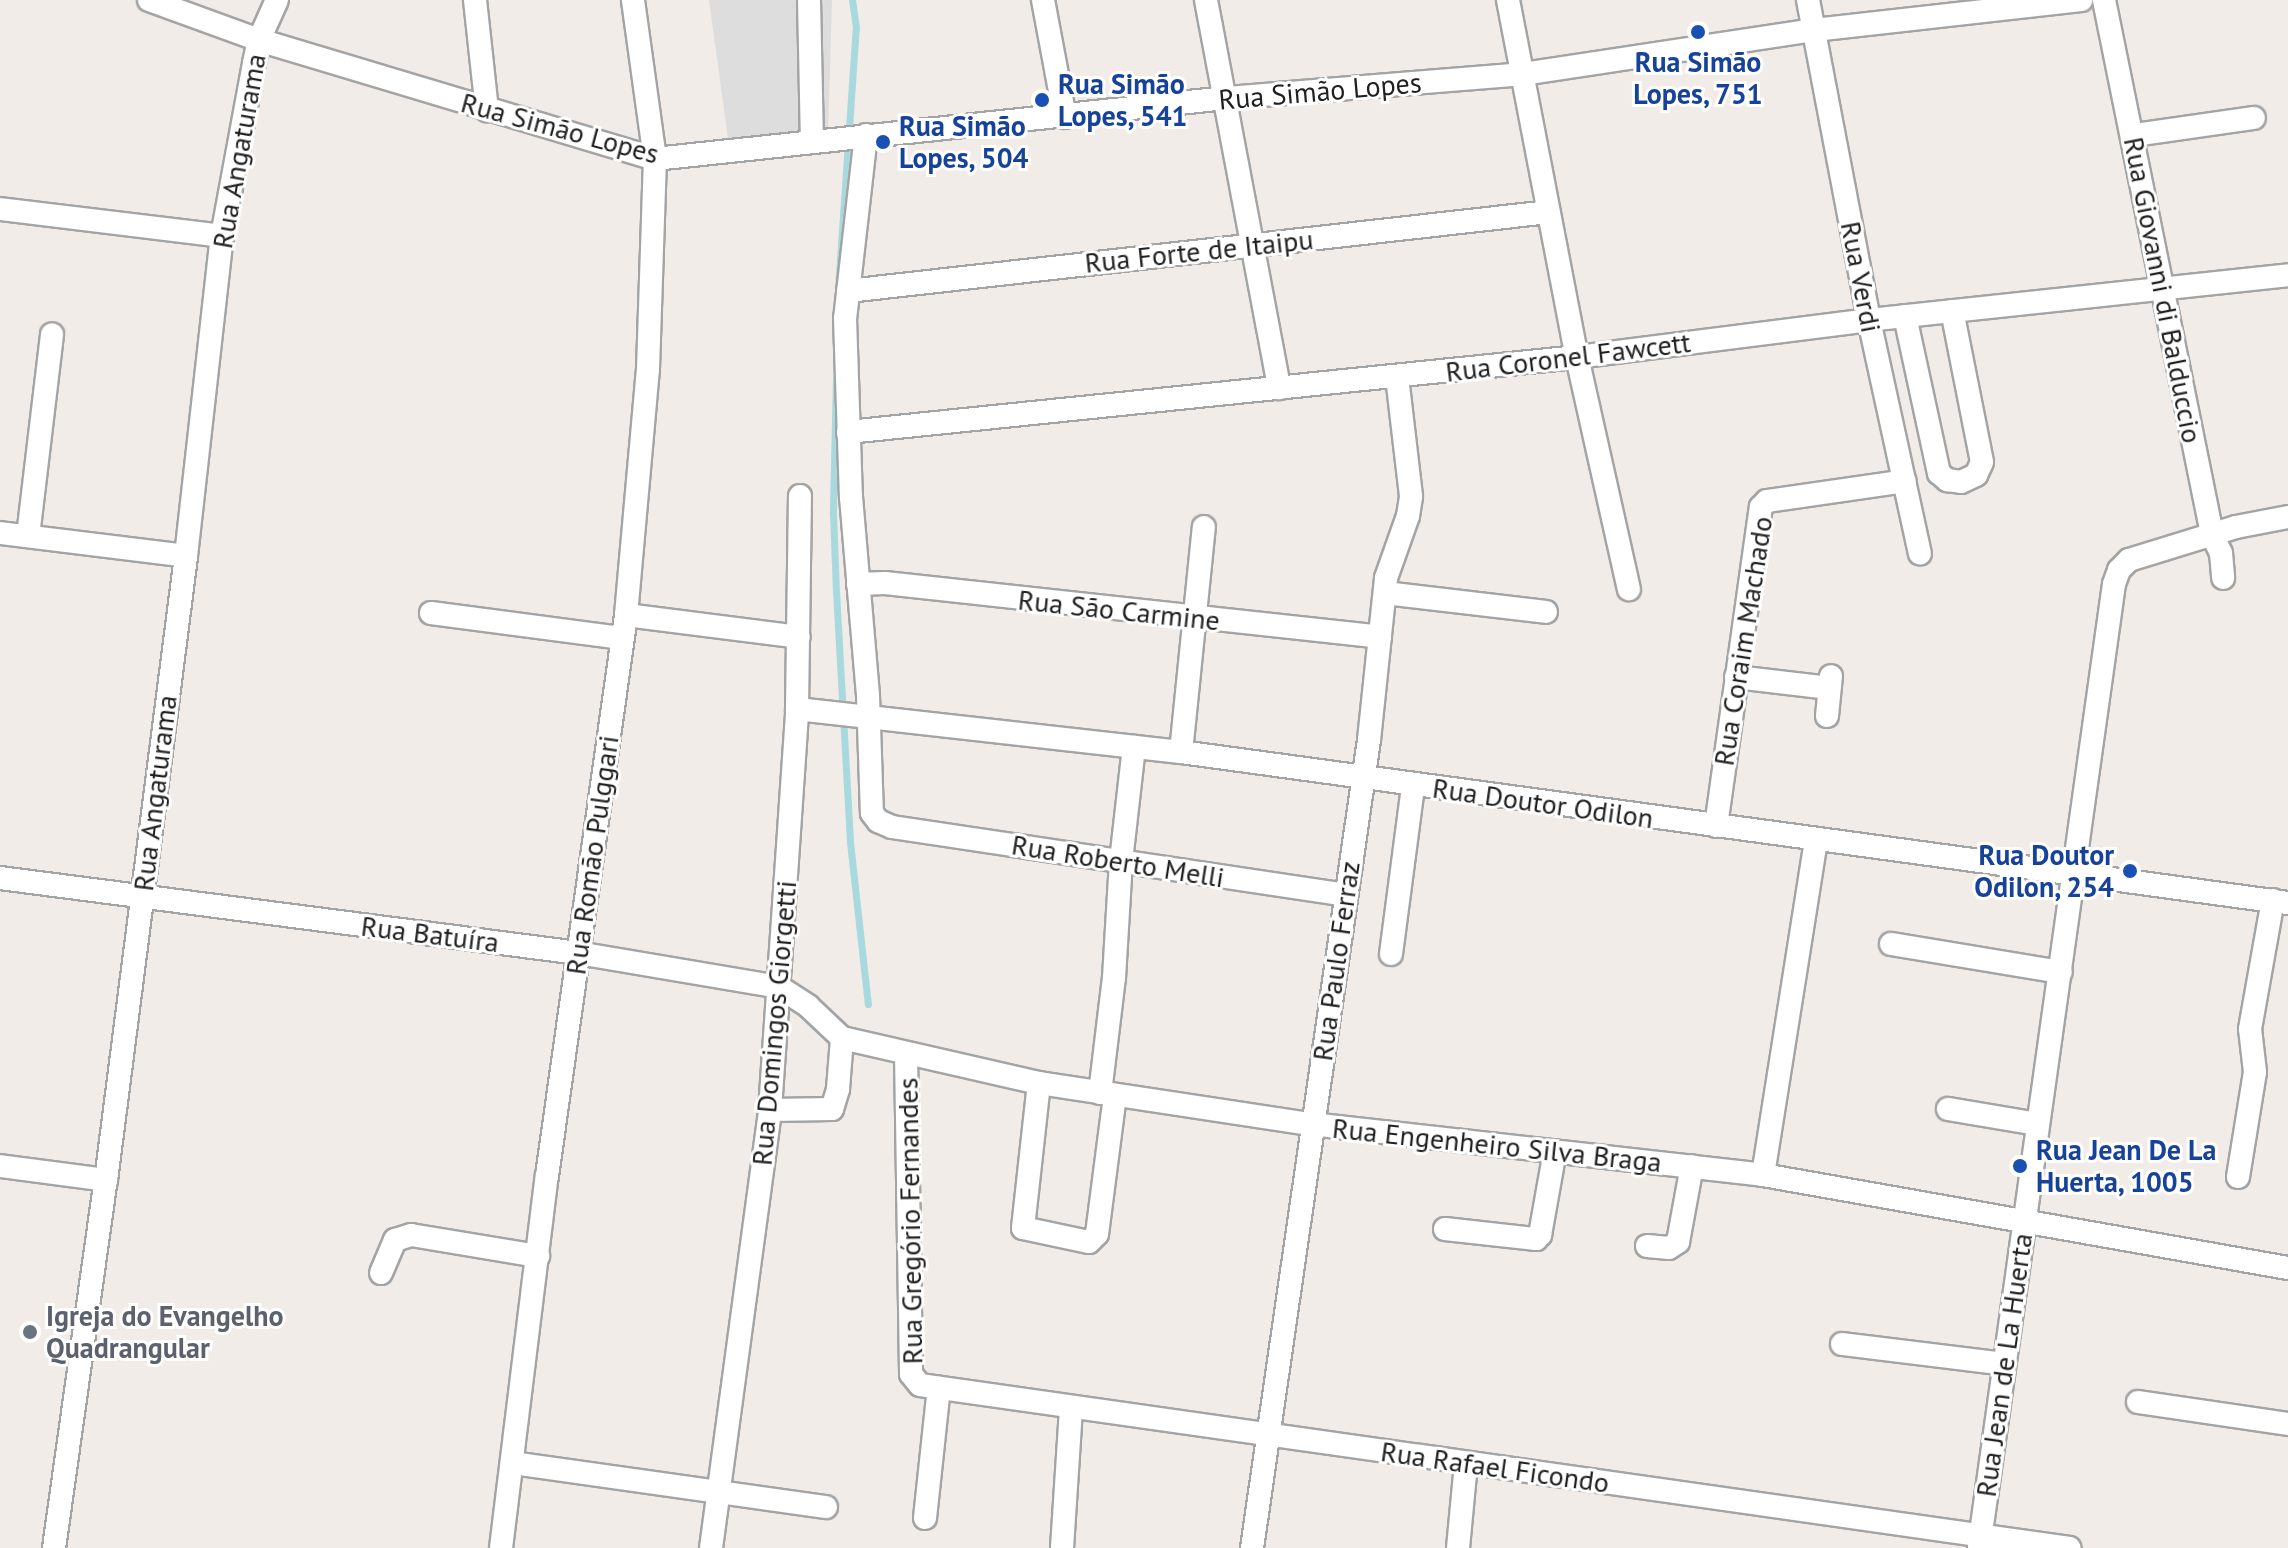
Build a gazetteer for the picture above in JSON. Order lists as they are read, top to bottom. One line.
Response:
{"streets":{"street":["Rua Simão Lopes","Rua Angaturama","Rua Forte de Itaipu","Rua Verdi","Rua Giovanni di Balduccio","Rua Coronel Fawcett","Rua São Carmine","Rua Coraim Machado","Rua Doutor Odilon","Rua Romão Pulggari","Rua Roberto Melli","Rua Batuíra","Rua Paulo Ferraz","Rua Domingos Giorgetti","Rua Engenheiro Silva Braga","Rua Gregório Fernandes","Rua Jean de La Huerta","Rua Rafael Ficondo"]},"crossings":[["Rua Simão Lopes","Rua Angaturama"],["Rua Simão Lopes","Rua Verdi"],["Rua Simão Lopes","Rua Romão Pulggari"],["Rua Angaturama","Rua Batuíra"],["Rua Verdi","Rua Coronel Fawcett"],["Rua Verdi","Rua Coraim Machado"],["Rua Giovanni di Balduccio","Rua Coronel Fawcett"],["Rua Giovanni di Balduccio","Rua Jean de La Huerta"],["Rua Coronel Fawcett","Rua Paulo Ferraz"],["Rua São Carmine","Rua Paulo Ferraz"],["Rua Coraim Machado","Rua Doutor Odilon"],["Rua Doutor Odilon","Rua Roberto Melli"],["Rua Doutor Odilon","Rua Paulo Ferraz"],["Rua Doutor Odilon","Rua Domingos Giorgetti"],["Rua Doutor Odilon","Rua Jean de La Huerta"],["Rua Romão Pulggari","Rua Batuíra"],["Rua Roberto Melli","Rua Paulo Ferraz"],["Rua Batuíra","Rua Domingos Giorgetti"],["Rua Batuíra","Rua Engenheiro Silva Braga"],["Rua Paulo Ferraz","Rua Engenheiro Silva Braga"],["Rua Paulo Ferraz","Rua Rafael Ficondo"],["Rua Engenheiro Silva Braga","Rua Gregório Fernandes"],["Rua Engenheiro Silva Braga","Rua Jean de La Huerta"],["Rua Gregório Fernandes","Rua Rafael Ficondo"],["Rua Jean de La Huerta","Rua Rafael Ficondo"]],"places":["Rua Simão Lopes, 751","Rua Simão Lopes, 541","Rua Simão Lopes, 504","Rua Doutor Odilon, 254","Rua Jean De La Huerta, 1005","Igreja do Evangelho Quadrangular"]}
